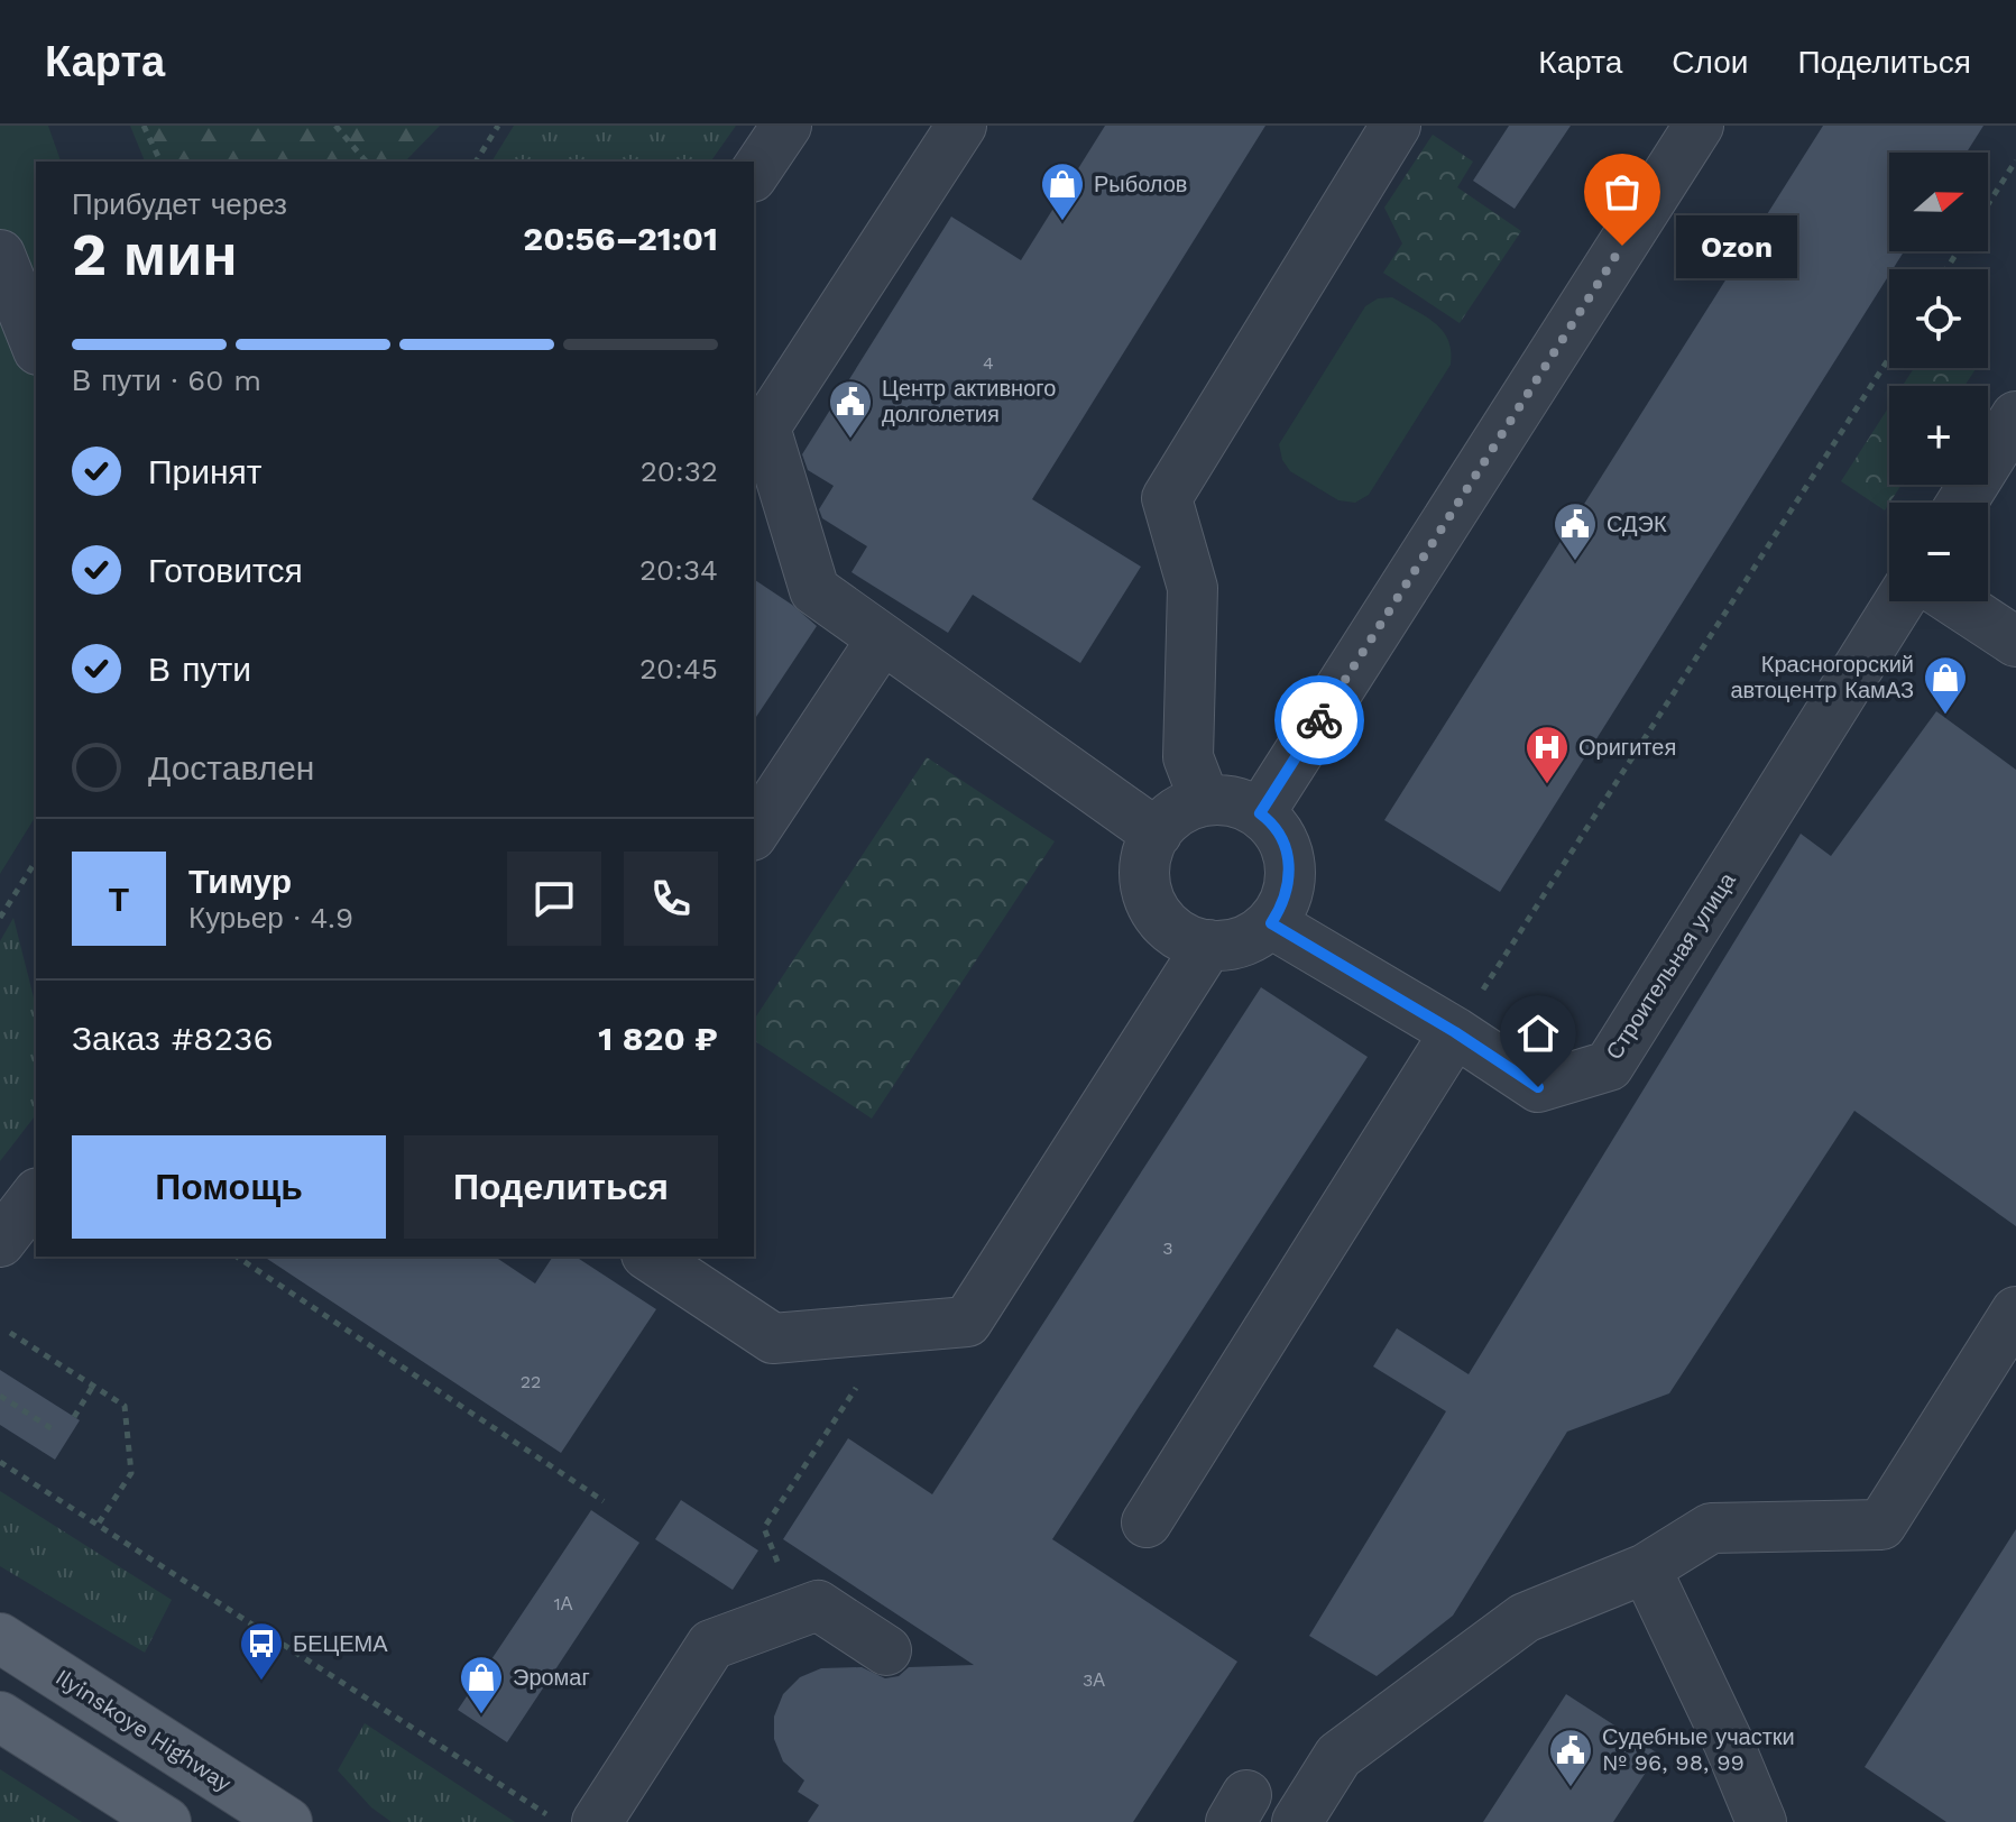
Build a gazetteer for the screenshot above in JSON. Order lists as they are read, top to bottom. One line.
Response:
{"streets":{"main road":["Ilyinskoye Highway"],"street":["Строительная улица"]},"places":{"shop":["Рыболов","Красногорский автоцентр КамАЗ","Эромаг"],"other":["Ozon"],"public building":["Центр активного долголетия","СДЭК","Судебные участки № 96, 98, 99"],"hospital":["Оригитея"],"bus stop":["БЕЦЕМА"]},"house_numbers":["4","3","22","1А","3А"],"north":"right","page":{"header":"Карта","nav":["Карта","Слои","Поделиться"],"map_buttons":["+","−"],"heading":["2 мин","Прибудет через","20:56–21:01"],"panel":["Тимур","Курьер · 4.9","Заказ #8236","1 820 ₽"],"bubble":"Ozon","bar":"В пути · 60 m","list":[["Принят","20:32"],["Готовится","20:34"],["В пути","20:45"],"Доставлен"],"round":"Т","buttons":["Помощь","Поделиться"]}}
